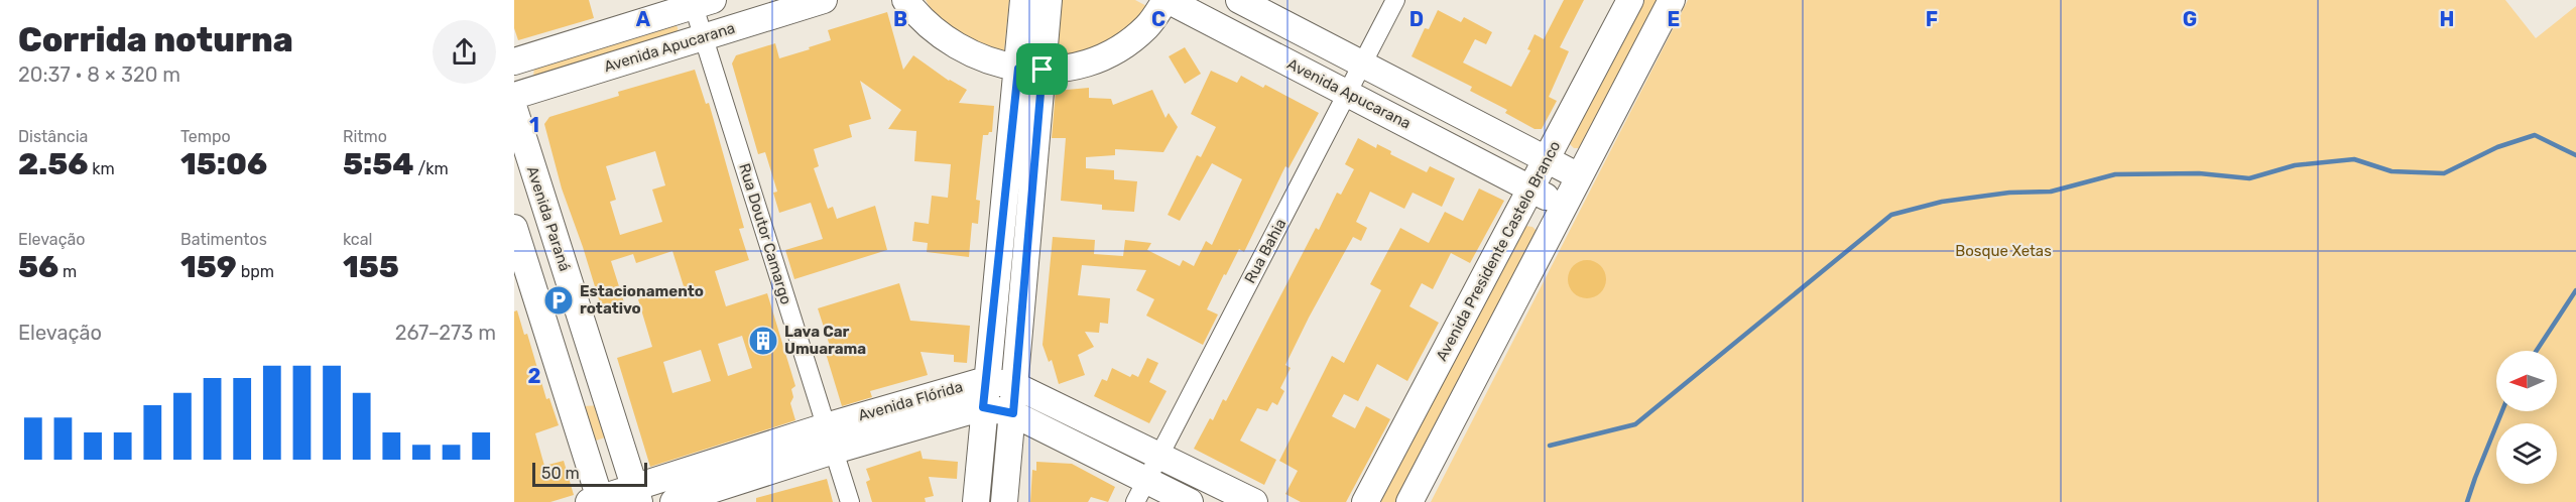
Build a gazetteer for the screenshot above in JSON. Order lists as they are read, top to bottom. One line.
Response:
{"streets":{"street":["Avenida Apucarana","Avenida Paraná","Rua Doutor Camargo","Rua Bahia","Avenida Presidente Castelo Branco","Avenida Flórida"]},"crossings":[["Avenida Apucarana","Rua Doutor Camargo"],["Avenida Apucarana","Rua Bahia"],["Avenida Apucarana","Avenida Presidente Castelo Branco"],["Avenida Paraná","Avenida Flórida"],["Rua Doutor Camargo","Avenida Flórida"],["Rua Bahia","Avenida Flórida"]],"parks":["Bosque Xetas"],"places":{"parking":["Estacionamento rotativo"],"building":["Lava Car Umuarama"]},"scale_bar":"50 m","north":"left","page":{"heading":["Corrida noturna","20:37 · 8 × 320 m"],"stats":[["Distância","2.56 km"],["Tempo","15:06"],["Ritmo","5:54 /km"],["Elevação","56 m"],["Batimentos","159 bpm"],["kcal","155"]],"chart":["Elevação","267–273 m"],"scale":"50 m"},"grid":{"columns":["A","B","C","D","E","F","G","H"],"rows":["1","2"]}}
